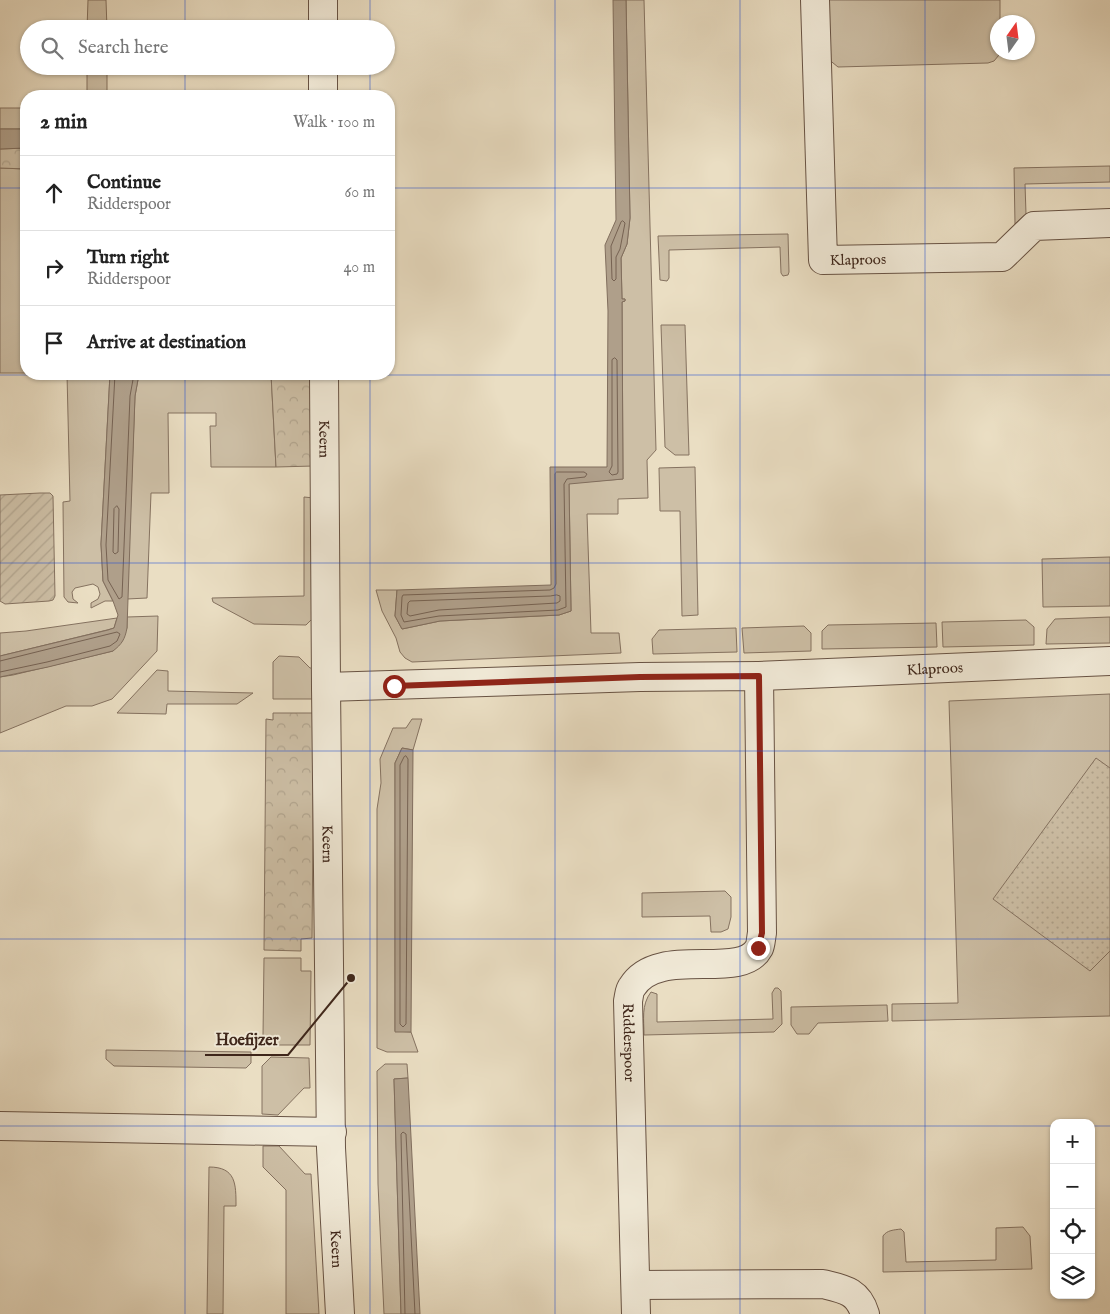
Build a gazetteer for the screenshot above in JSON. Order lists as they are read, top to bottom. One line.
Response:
{"streets":{"street":["Klaproos","Keern","Ridderspoor"]},"crossings":[["Klaproos","Ridderspoor"]],"places":["Hoefijzer"],"north":"top","page":{"search":"Search here","heading":["2 min","Walk · 100 m"],"list":[["Continue","Ridderspoor","60 m"],["Turn right","Ridderspoor","40 m"],"Arrive at destination"],"map_buttons":["+","−"]}}
